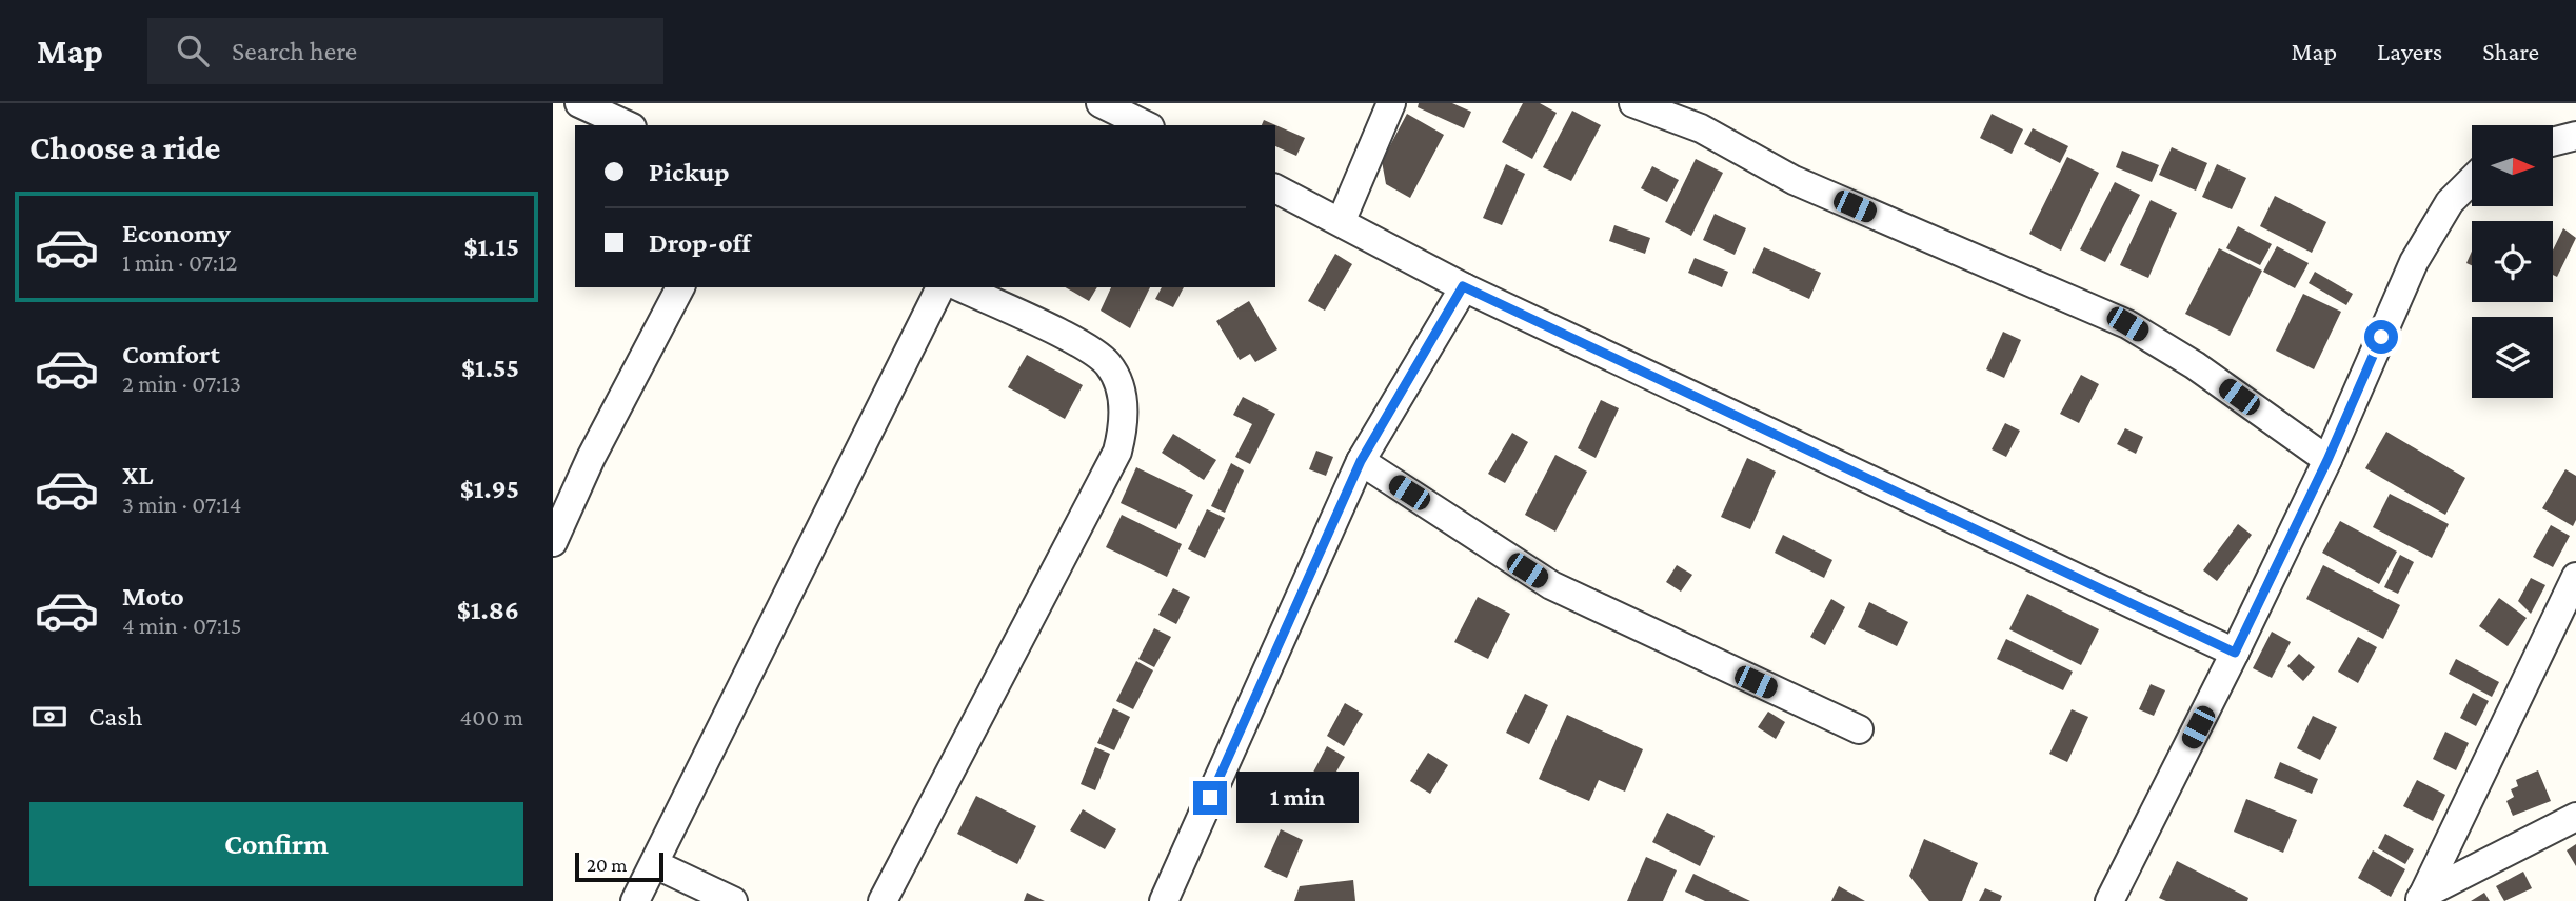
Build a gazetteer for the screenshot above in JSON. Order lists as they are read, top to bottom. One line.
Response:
{"scale_bar":"20 m","north":"right","page":{"header":"Map","search":"Search here","nav":["Map","Layers","Share"],"heading":"Choose a ride","banner":["Pickup","Drop-off"],"list":[{"name":"Economy","note":"1 min · 07:12","value":"$1.15"},{"name":"Comfort","note":"2 min · 07:13","value":"$1.55"},{"name":"XL","note":"3 min · 07:14","value":"$1.95"},{"name":"Moto","note":"4 min · 07:15","value":"$1.86"}],"pay":["Cash","400 m"],"bubble":"1 min","buttons":"Confirm","scale":"20 m"}}
